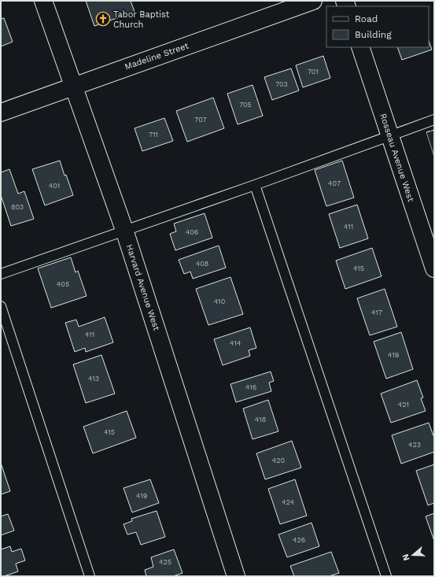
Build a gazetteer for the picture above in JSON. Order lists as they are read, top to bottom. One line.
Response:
{"streets":{"street":["Madeline Street","Rosseau Avenue West","Harvard Avenue West"]},"crossings":[["Madeline Street","Harvard Avenue West"]],"places":{"church":["Tabor Baptist Church"]},"house_numbers":["701","703","705","707","711","407","401","803","411","406","408","415","405","410","417","411","414","419","413","416","421","418","415","423","420","419","424","426","425"],"legend":["Road","Building"],"north":"left"}
